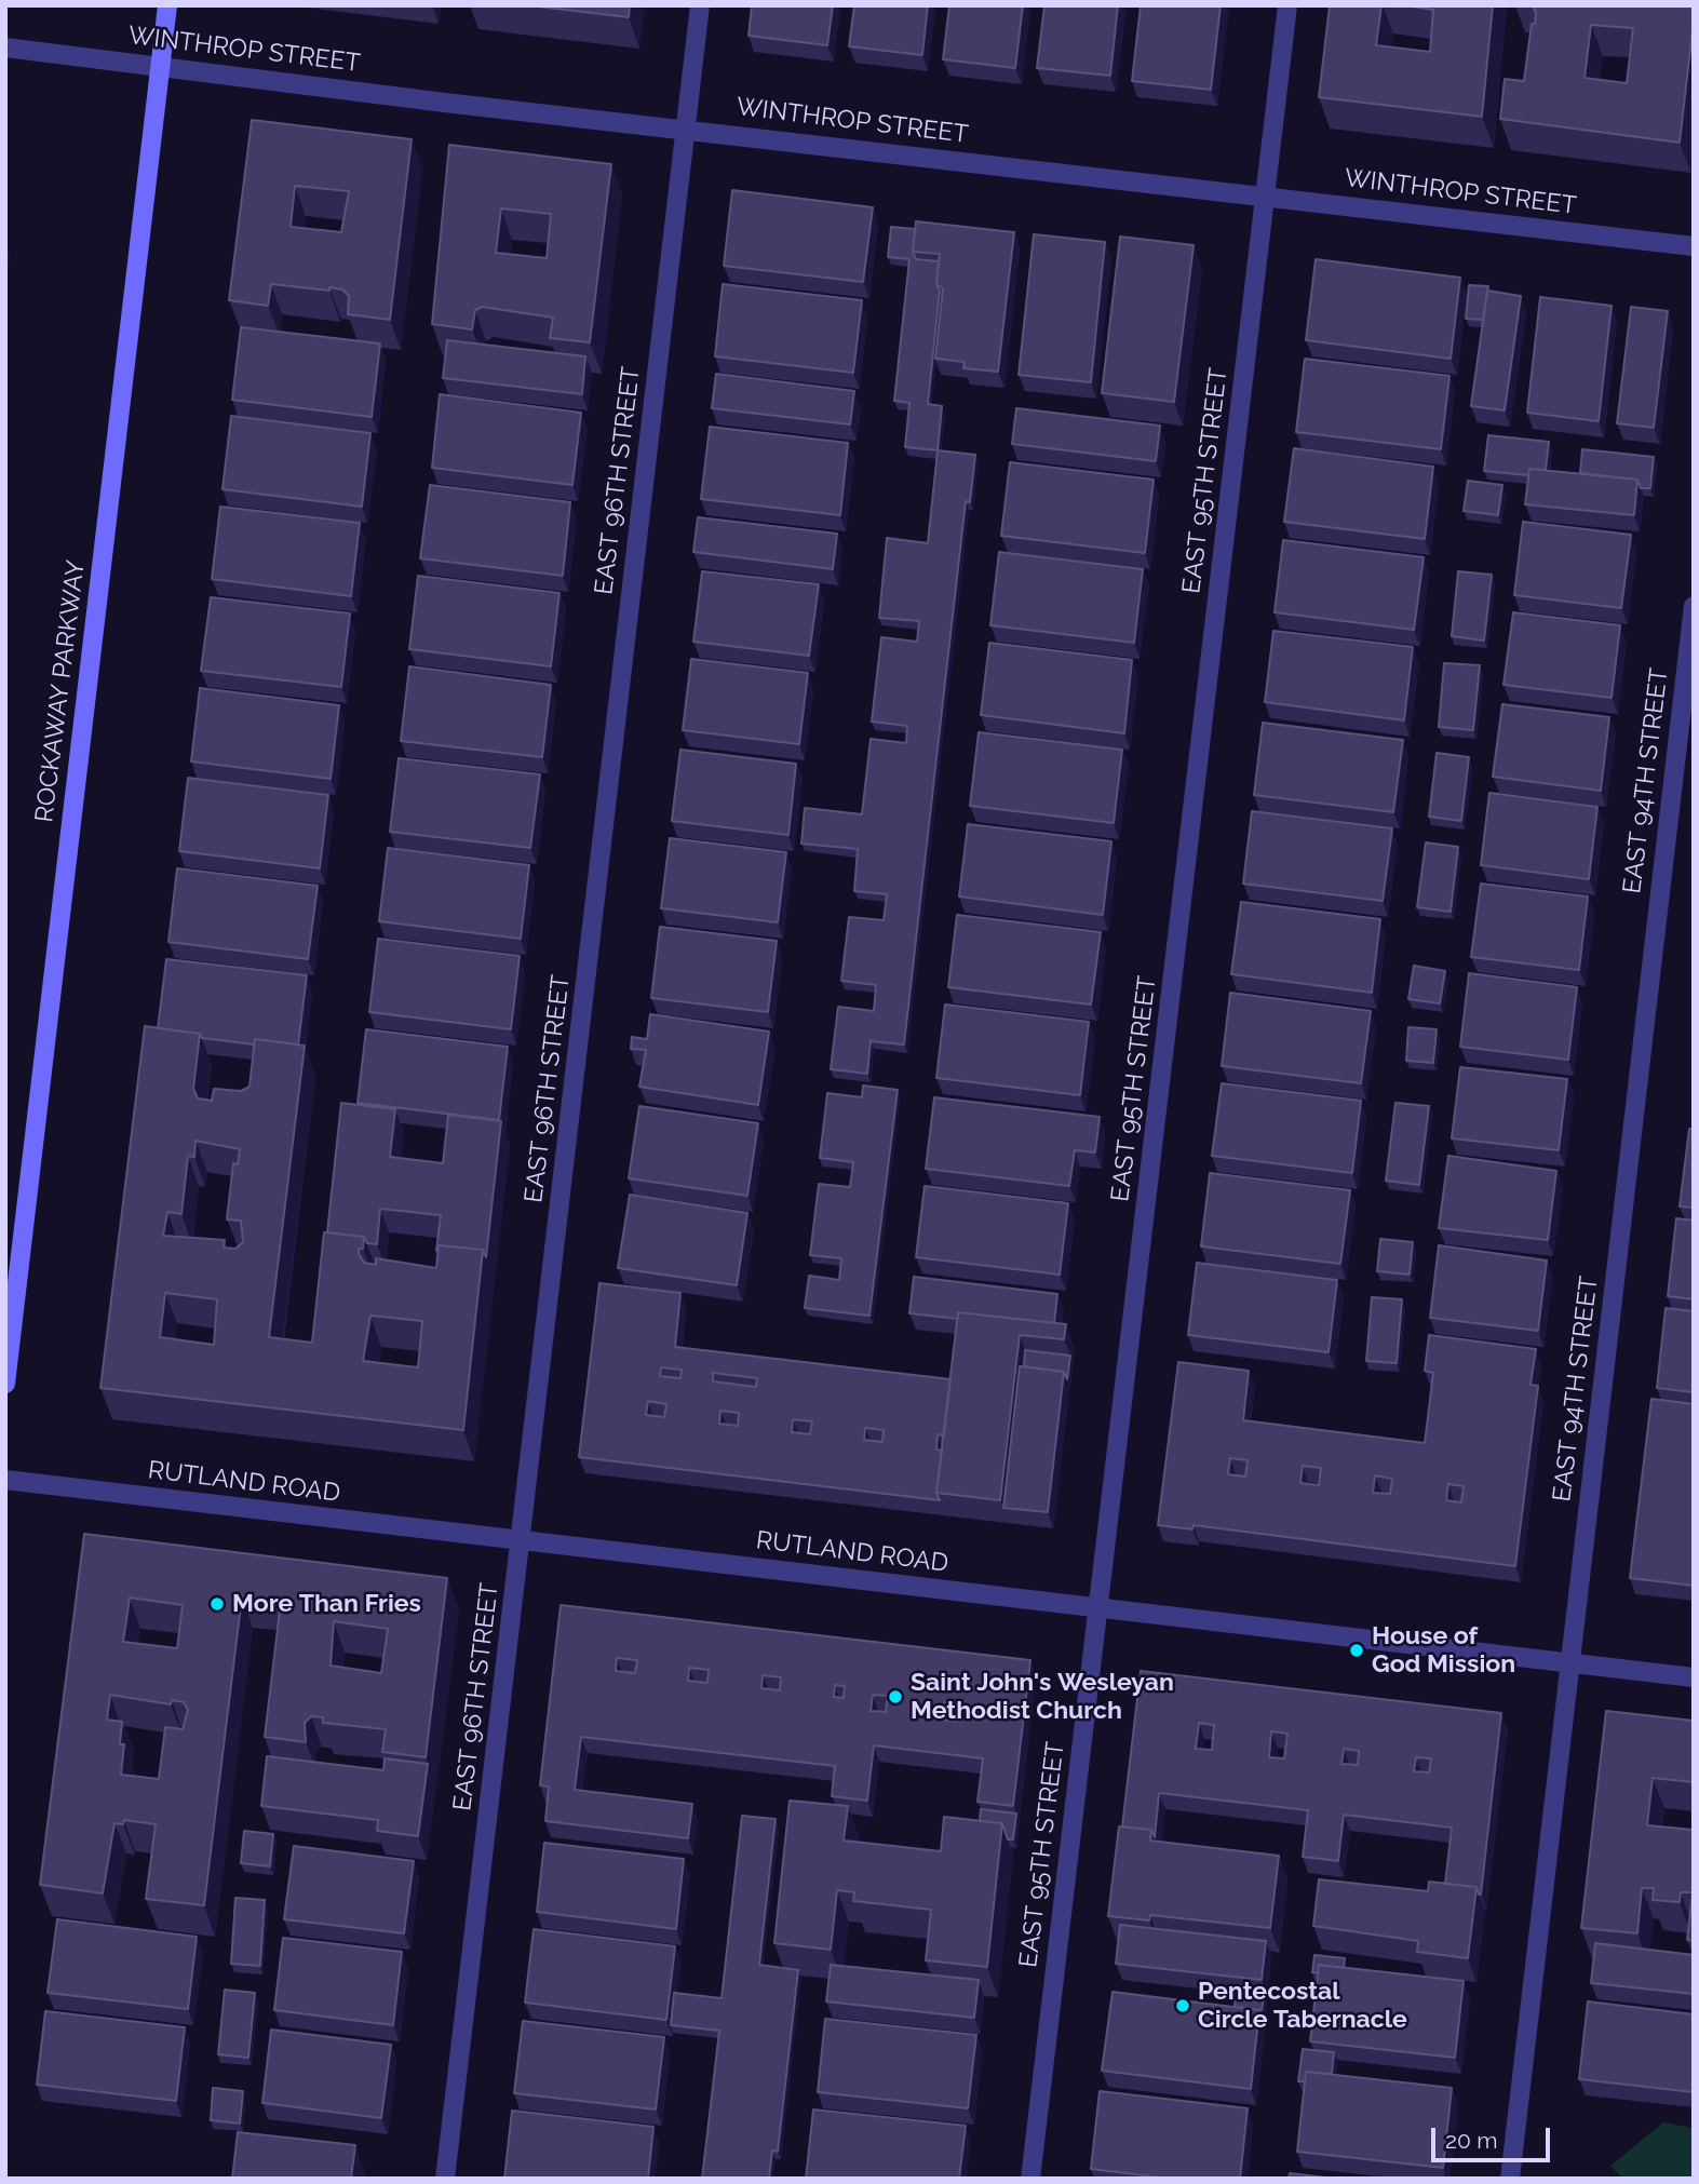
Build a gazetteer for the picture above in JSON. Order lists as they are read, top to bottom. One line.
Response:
{"streets":{"street":["WINTHROP STREET","EAST 96TH STREET","EAST 95TH STREET","ROCKAWAY PARKWAY","EAST 94TH STREET","RUTLAND ROAD"]},"crossings":[["WINTHROP STREET","EAST 96TH STREET"],["WINTHROP STREET","EAST 95TH STREET"],["WINTHROP STREET","ROCKAWAY PARKWAY"],["EAST 96TH STREET","RUTLAND ROAD"],["EAST 95TH STREET","RUTLAND ROAD"],["EAST 94TH STREET","RUTLAND ROAD"]],"places":["More Than Fries","House of God Mission","Saint John's Wesleyan Methodist Church","Pentecostal Circle Tabernacle"],"scale_bar":"20 m"}
